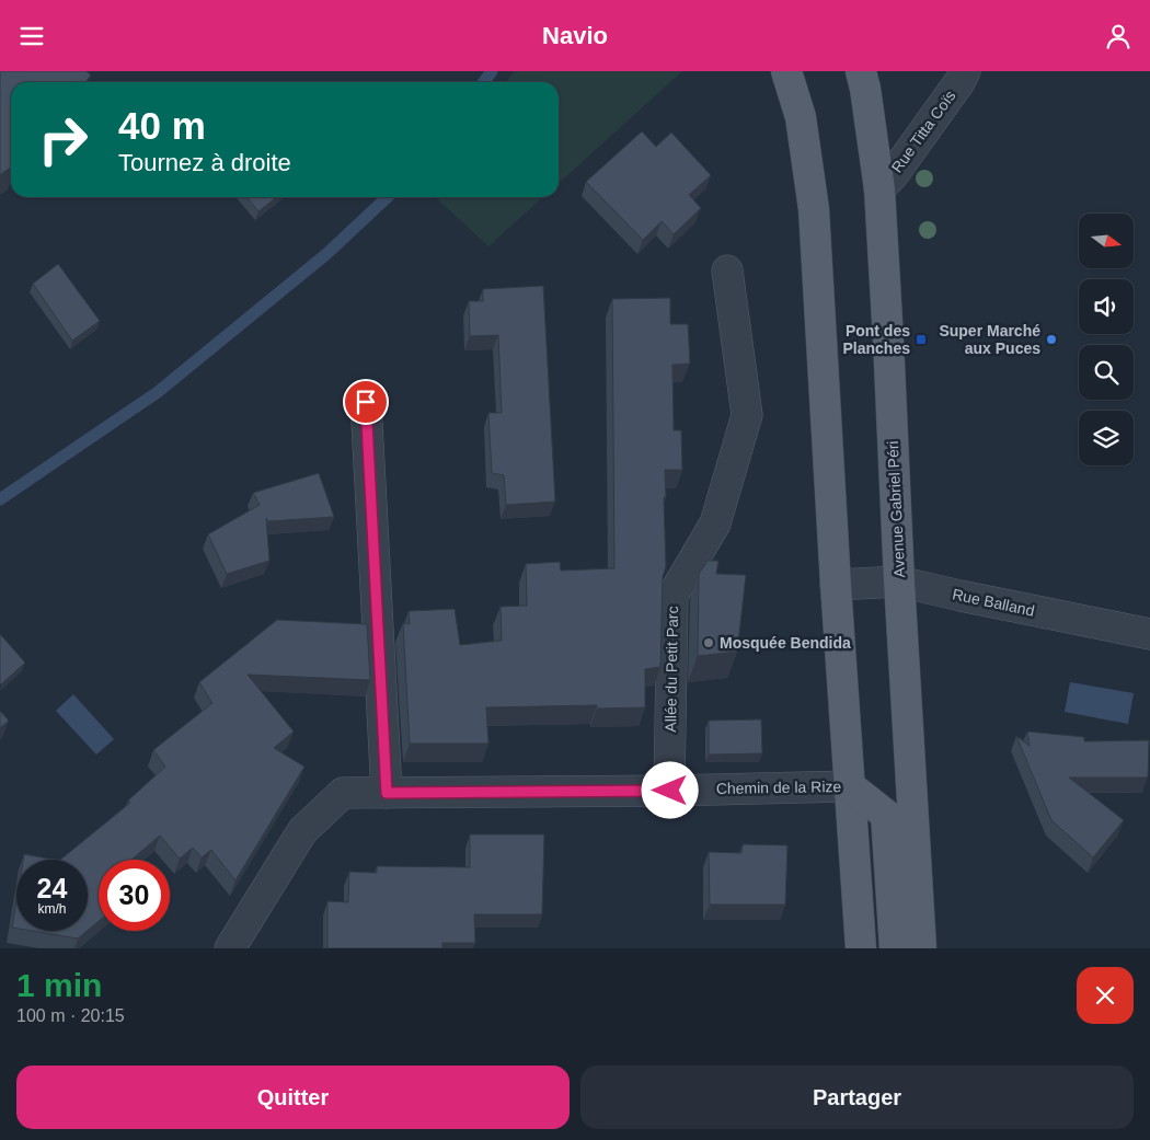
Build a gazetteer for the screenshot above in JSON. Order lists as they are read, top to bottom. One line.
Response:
{"streets":{"main road":["Avenue Gabriel Péri"],"street":["Rue Titta Coïs","Rue Balland","Allée du Petit Parc","Chemin de la Rize"]},"crossings":[["Rue Titta Coïs","Avenue Gabriel Péri"],["Avenue Gabriel Péri","Rue Balland"],["Allée du Petit Parc","Chemin de la Rize"]],"places":{"transit":["Pont des Planches"],"other":["Super Marché aux Puces","Mosquée Bendida"]},"north":"right","page":{"header":"Navio","turn":["40 m","Tournez à droite"],"speed":"24 km/h","limit":"30","heading":["1 min","100 m · 20:15"],"buttons":["Quitter","Partager"]}}
